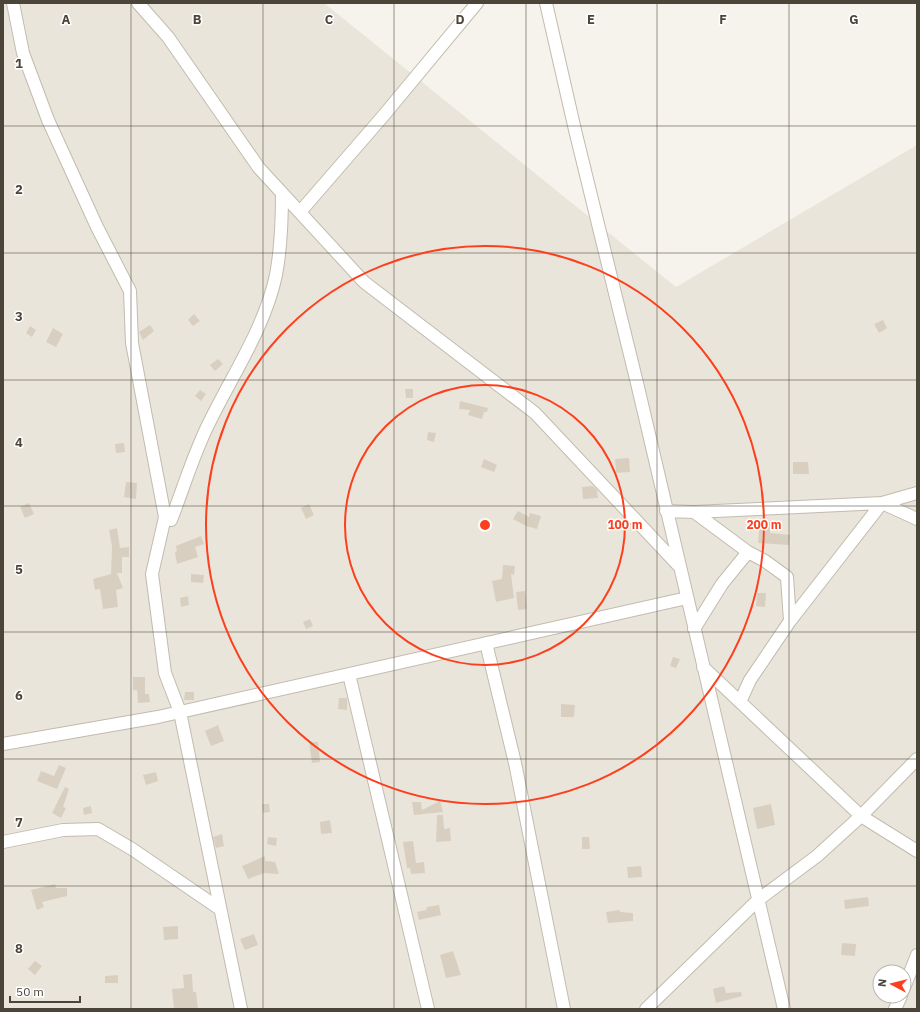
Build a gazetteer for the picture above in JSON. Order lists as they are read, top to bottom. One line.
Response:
{"scale_bar":"50 m","north":"left","grid":{"columns":["A","B","C","D","E","F","G"],"rows":["1","2","3","4","5","6","7","8"]},"rings":["100 m","200 m"]}
